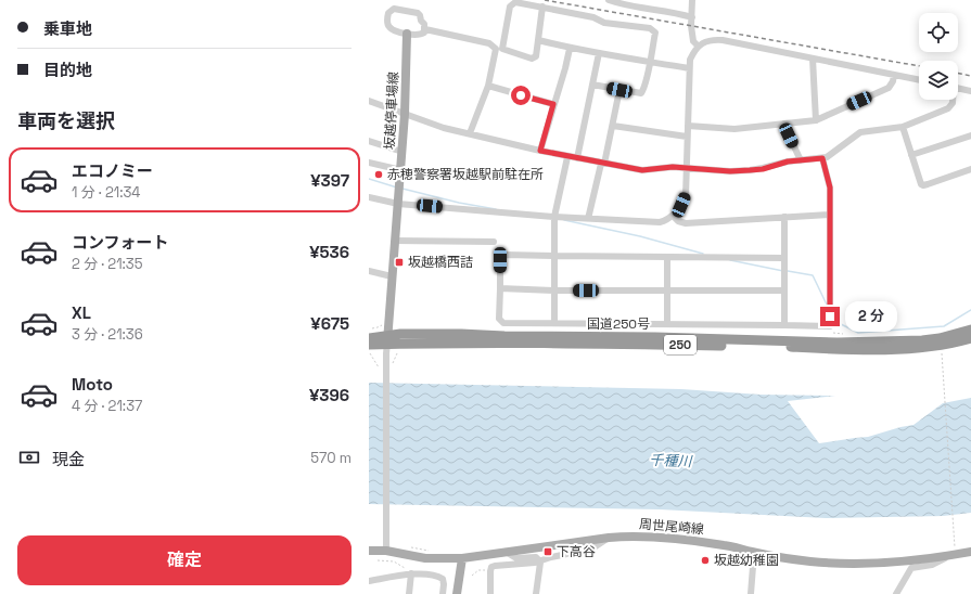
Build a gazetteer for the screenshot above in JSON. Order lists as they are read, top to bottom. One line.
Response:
{"streets":{"highway":["国道250号","250"],"main road":["坂越停車場線","周世尾崎線"]},"crossings":[["坂越停車場線","国道250号"]],"water":["千種川"],"places":{"other":["赤穂警察署坂越駅前駐在所","坂越幼稚園"],"transit":["坂越橋西詰","下高谷"]},"page":{"banner":["乗車地","目的地"],"heading":"車両を選択","list":[{"name":"エコノミー","note":"1 分 · 21:34","value":"¥397"},{"name":"コンフォート","note":"2 分 · 21:35","value":"¥536"},{"name":"XL","note":"3 分 · 21:36","value":"¥675"},{"name":"Moto","note":"4 分 · 21:37","value":"¥396"}],"bubble":"2 分","pay":["現金","570 m"],"buttons":"確定"}}
